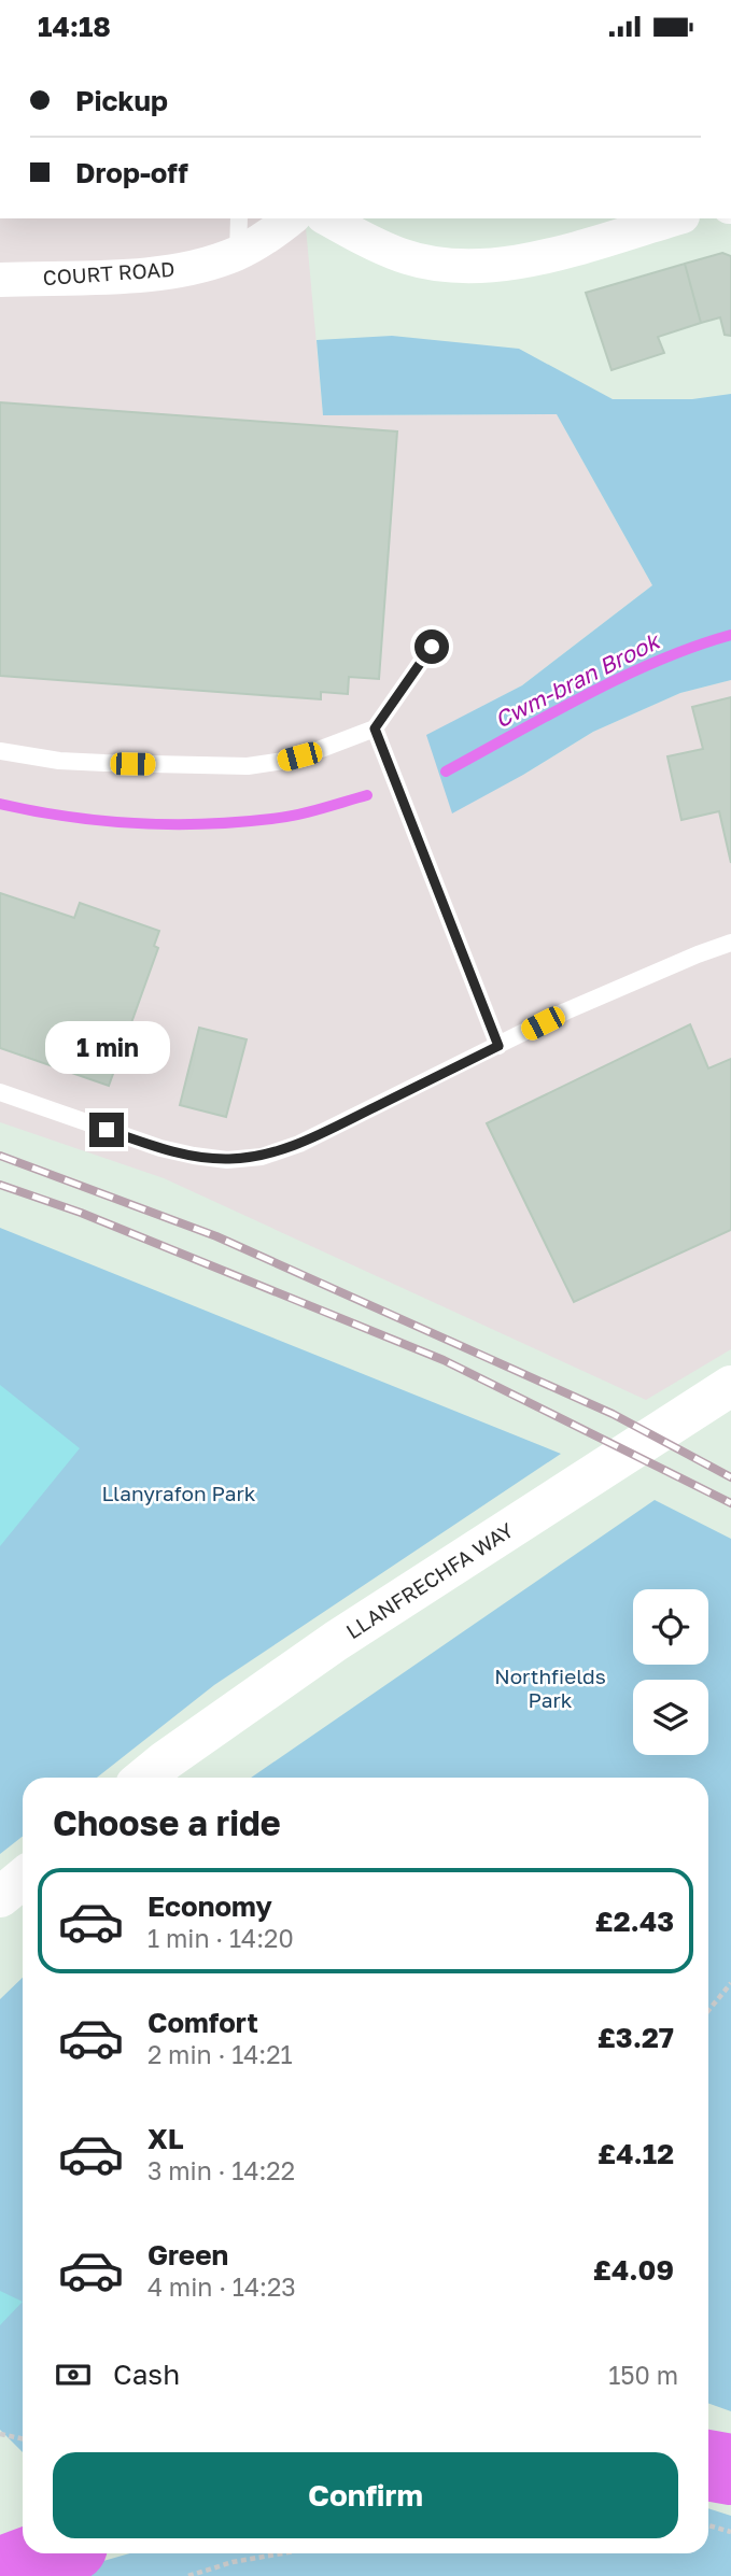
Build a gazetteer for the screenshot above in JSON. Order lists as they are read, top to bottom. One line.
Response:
{"streets":{"street":["COURT ROAD","LLANFRECHFA WAY"]},"water":["Cwm-bran Brook"],"parks":["Llanyrafon Park","Northfields Park"],"page":{"status":"14:18","banner":["Pickup","Drop-off"],"bubble":"1 min","heading":"Choose a ride","list":[{"name":"Economy","note":"1 min · 14:20","value":"£2.43"},{"name":"Comfort","note":"2 min · 14:21","value":"£3.27"},{"name":"XL","note":"3 min · 14:22","value":"£4.12"},{"name":"Green","note":"4 min · 14:23","value":"£4.09"}],"pay":["Cash","150 m"],"buttons":"Confirm"}}
